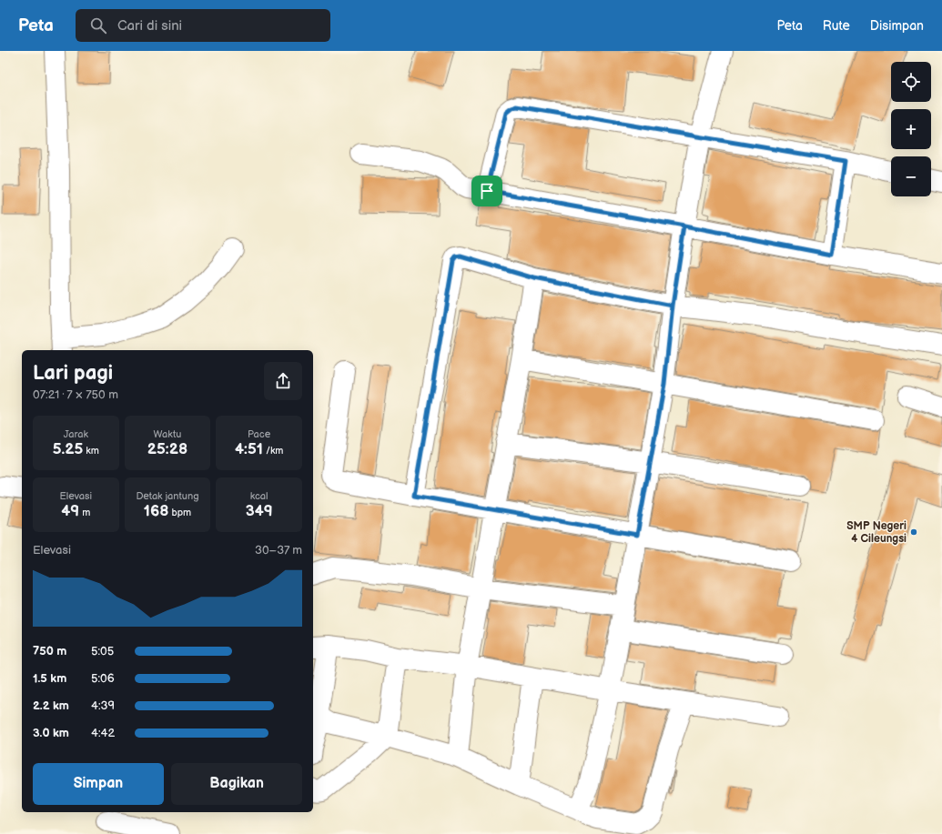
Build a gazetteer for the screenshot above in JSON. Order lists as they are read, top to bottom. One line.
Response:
{"places":["SMP Negeri 4 Cileungsi"],"page":{"header":"Peta","search":"Cari di sini","nav":["Peta","Rute","Disimpan"],"map_buttons":["+","−"],"heading":["Lari pagi","07:21 · 7 × 750 m"],"stats":[["Jarak","5.25 km"],["Waktu","25:28"],["Pace","4:51 /km"],["Elevasi","49 m"],["Detak jantung","168 bpm"],["kcal","349"]],"chart":["Elevasi","30–37 m"],"list":[{"name":"750 m","note":"5:05"},{"name":"1.5 km","note":"5:06"},{"name":"2.2 km","note":"4:39"},{"name":"3.0 km","note":"4:42"}],"buttons":["Simpan","Bagikan"]}}
